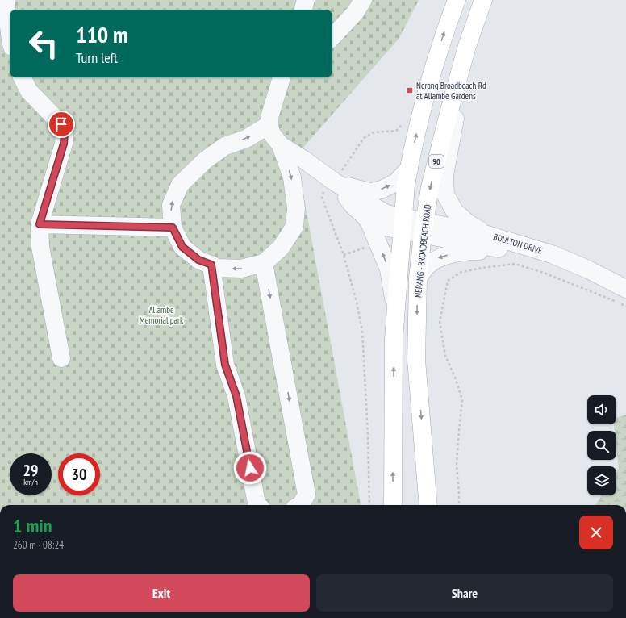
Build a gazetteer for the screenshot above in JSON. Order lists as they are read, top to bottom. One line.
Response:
{"streets":{"main road":["90","NERANG - BROADBEACH ROAD"],"street":["BOULTON DRIVE"]},"crossings":[["BOULTON DRIVE","NERANG - BROADBEACH ROAD"]],"parks":["Allambe Memorial park"],"places":{"transit":["Nerang Broadbeach Rd at Allambe Gardens"]},"page":{"turn":["110 m","Turn left"],"speed":"29 km/h","limit":"30","heading":["1 min","260 m · 08:24"],"buttons":["Exit","Share"]}}
